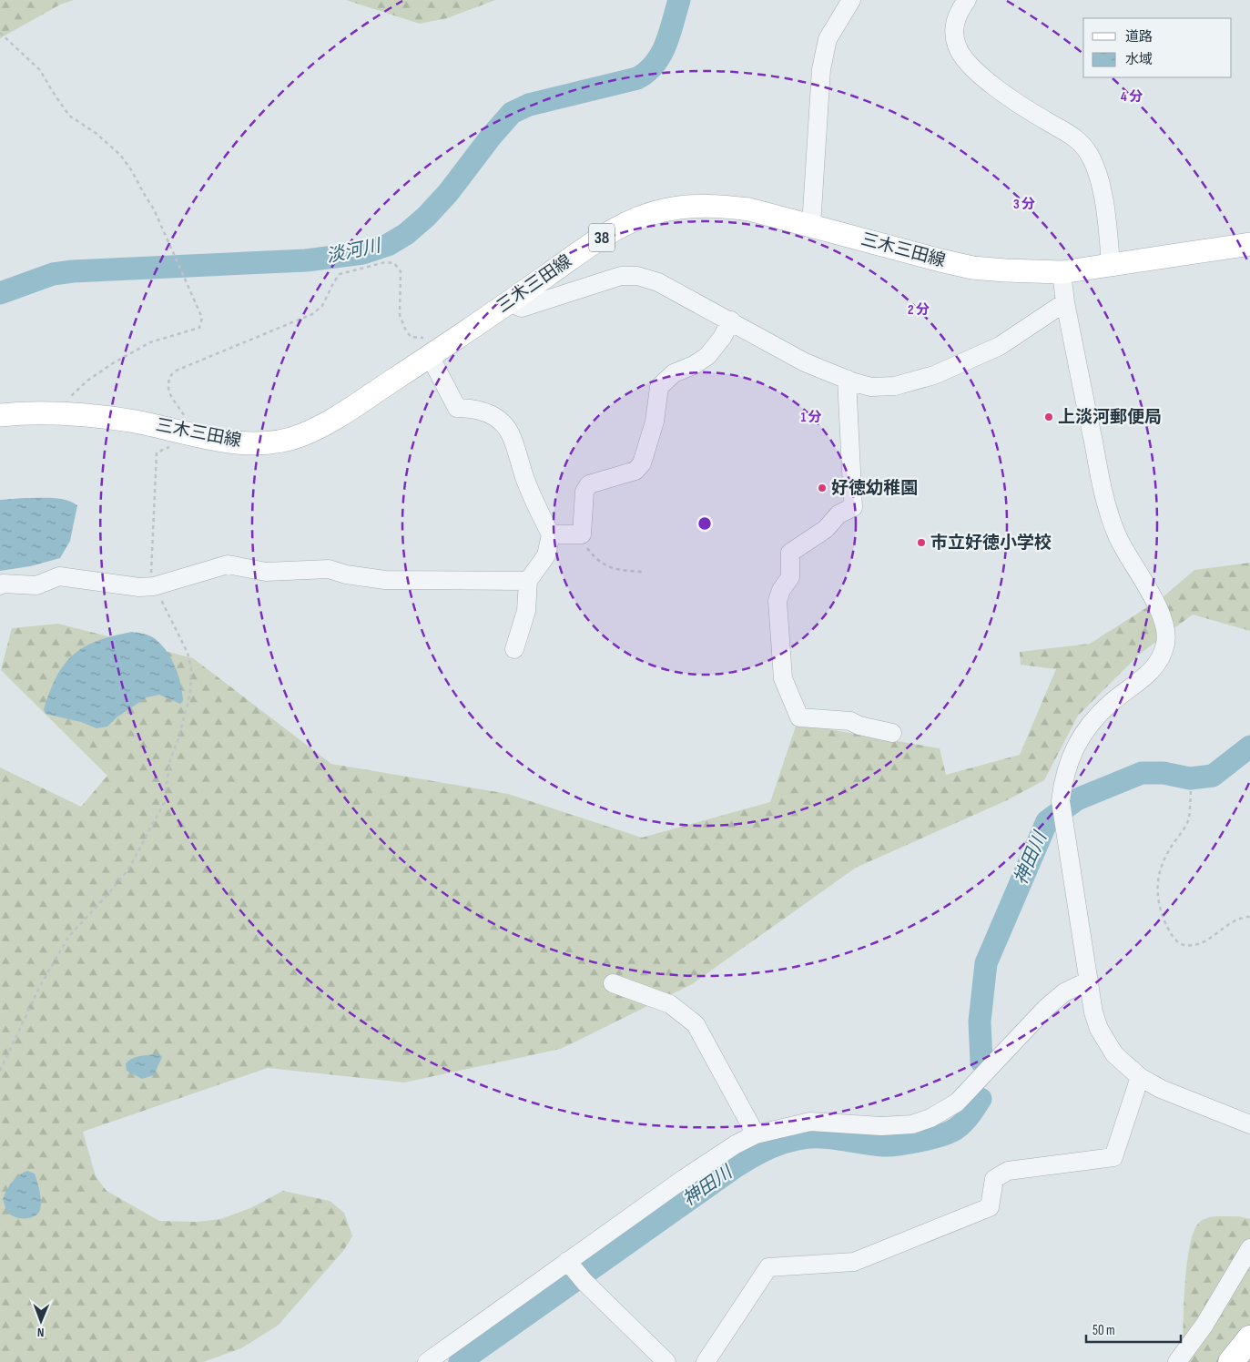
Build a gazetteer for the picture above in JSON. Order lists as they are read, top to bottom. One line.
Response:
{"streets":{"main road":["38","三木三田線"]},"water":["淡河川","神田川"],"places":["上淡河郵便局","好徳幼稚園","市立好徳小学校"],"legend":["道路","水域"],"scale_bar":"50 m","north":"bottom","rings":["4 分","3 分","2 分","1 分"]}
